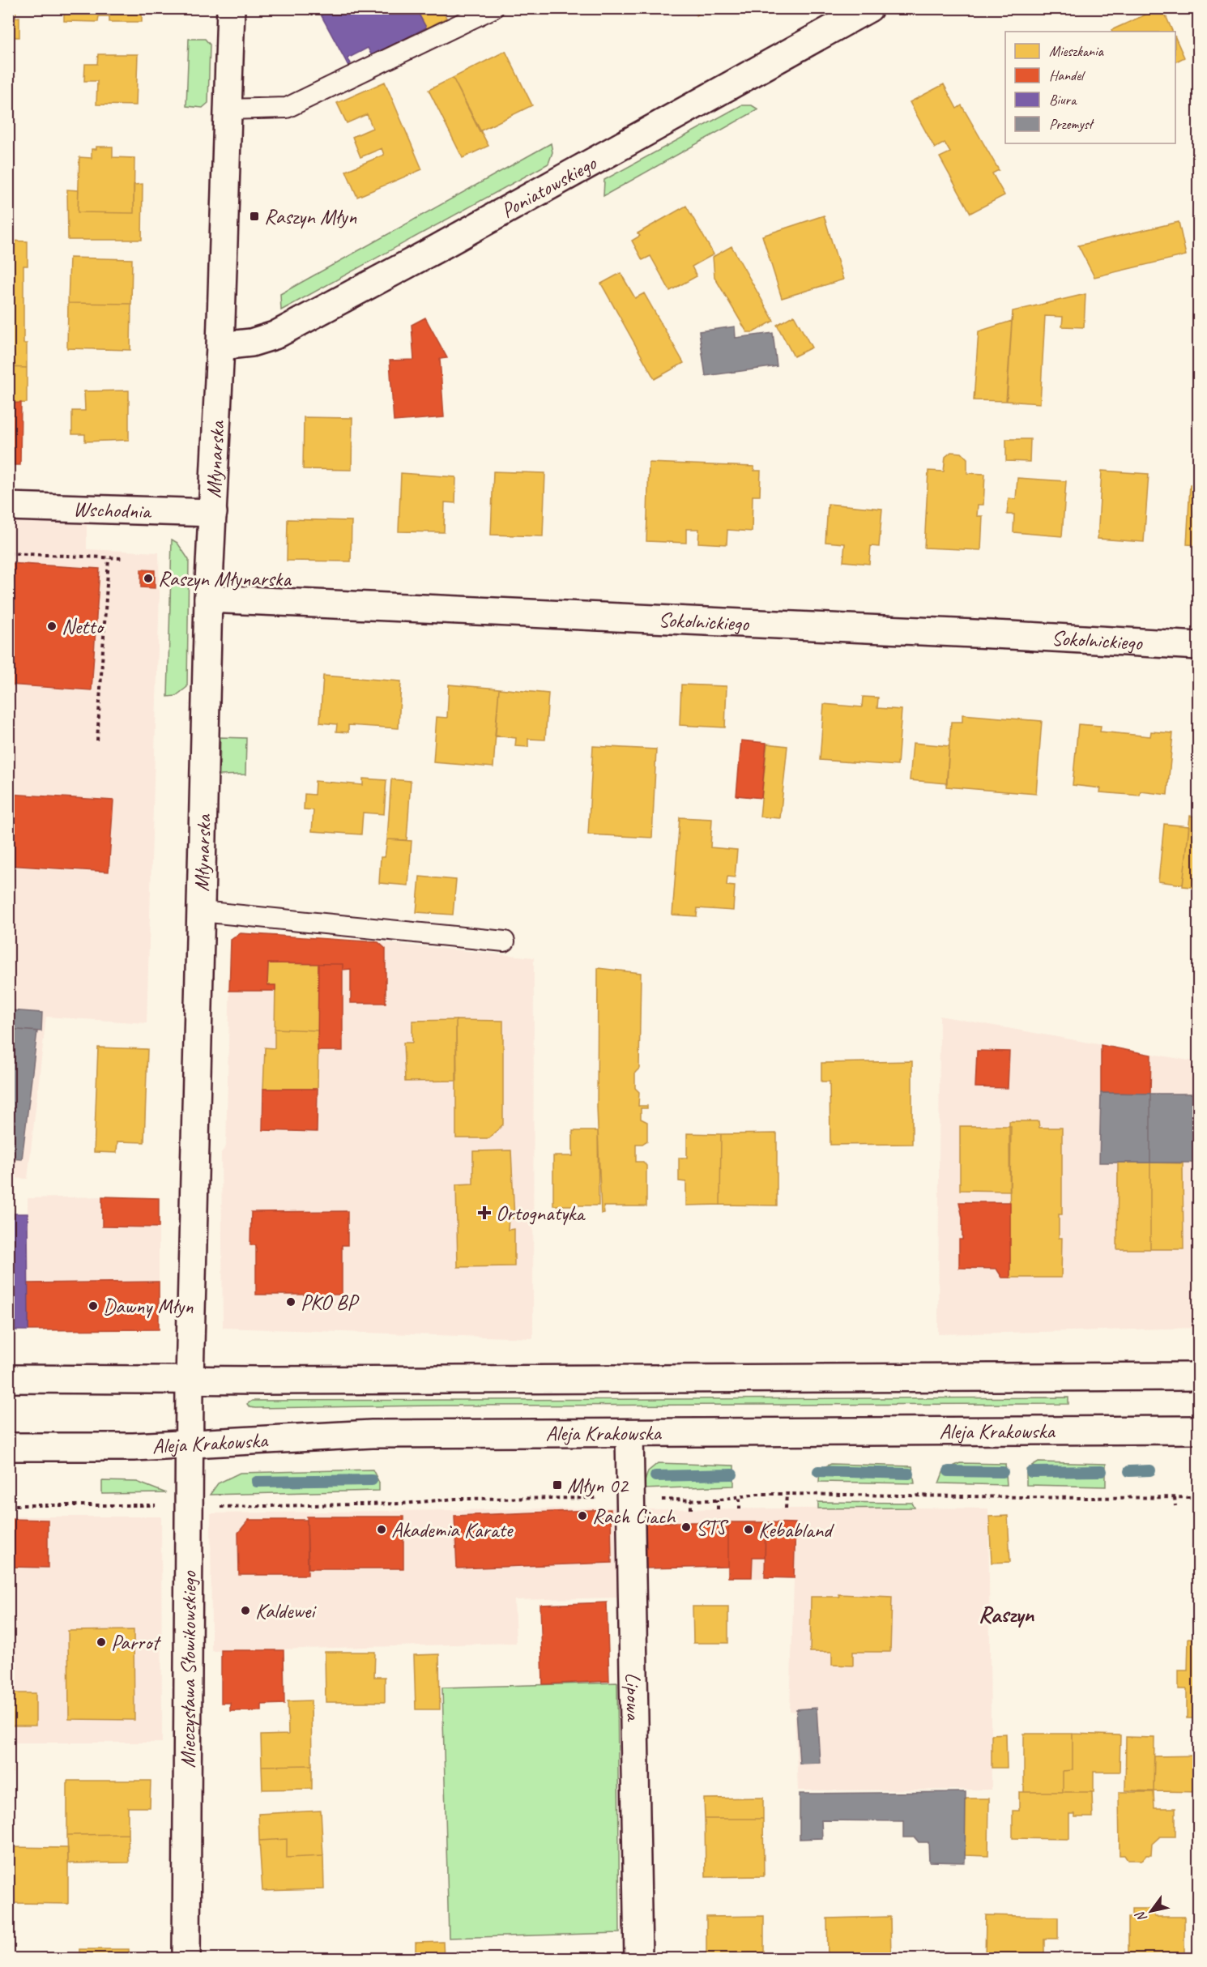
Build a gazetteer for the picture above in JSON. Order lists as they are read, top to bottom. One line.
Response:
{"streets":{"street":["Poniatowskiego","Młynarska","Wschodnia","Sokolnickiego","Aleja Krakowska","Mieczysława Słowikowskiego","Lipowa"]},"crossings":[["Poniatowskiego","Młynarska"],["Młynarska","Wschodnia"],["Młynarska","Sokolnickiego"],["Młynarska","Mieczysława Słowikowskiego"],["Aleja Krakowska","Mieczysława Słowikowskiego"],["Aleja Krakowska","Lipowa"]],"districts":["Raszyn"],"places":{"transit":["Raszyn Młyn","Młyn 02"],"other":["Raszyn Młynarska","Netto","PKO BP","Dawny Młyn","Rach Ciach","STS","Akademia Karate","Kebabland","Kaldewei","Parrot"],"health":["Ortognatyka"]},"legend":["Mieszkania","Handel","Biura","Przemysł"],"north":"bottom left"}
